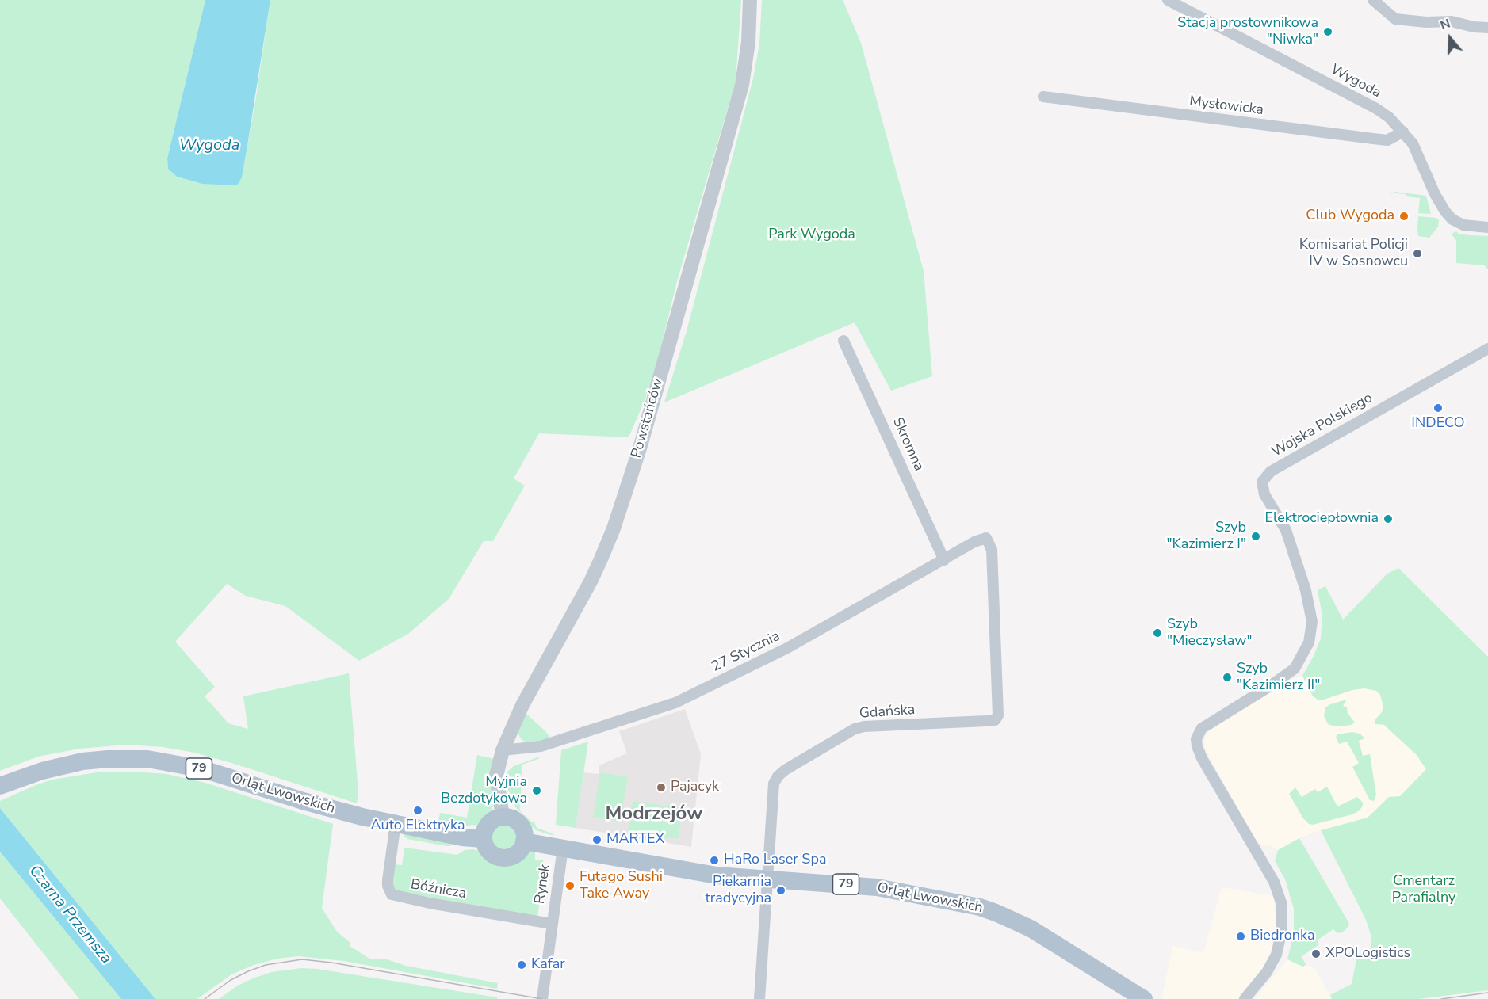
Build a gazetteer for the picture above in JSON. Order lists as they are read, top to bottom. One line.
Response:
{"streets":{"main road":["79","Orląt Lwowskich"],"street":["Wygoda","Mysłowicka","Powstańców","Wojska Polskiego","Skromna","27 Stycznia","Gdańska","Rynek","Bóźnicza"]},"crossings":[["Wygoda","Mysłowicka"],["Powstańców","27 Stycznia"],["Powstańców","Orląt Lwowskich"],["Skromna","27 Stycznia"],["27 Stycznia","Gdańska"],["Gdańska","Orląt Lwowskich"],["Orląt Lwowskich","Rynek"],["Orląt Lwowskich","Bóźnicza"],["Rynek","Bóźnicza"]],"districts":["Modrzejów"],"water":["Wygoda","Czarna Przemsza"],"parks":["Park Wygoda","Cmentarz Parafialny"],"places":["Stacja prostownikowa \"Niwka\"","Club Wygoda","Komisariat Policji IV w Sosnowcu","INDECO","Elektrociepłownia","Szyb \"Kazimierz I\"","Szyb \"Mieczysław\"","Szyb \"Kazimierz II\"","Pajacyk","Myjnia Bezdotykowa","Auto Elektryka","MARTEX","HaRo Laser Spa","Futago Sushi Take Away","Piekarnia tradycyjna","Biedronka","XPOLogistics","Kafar"],"north":"top"}
